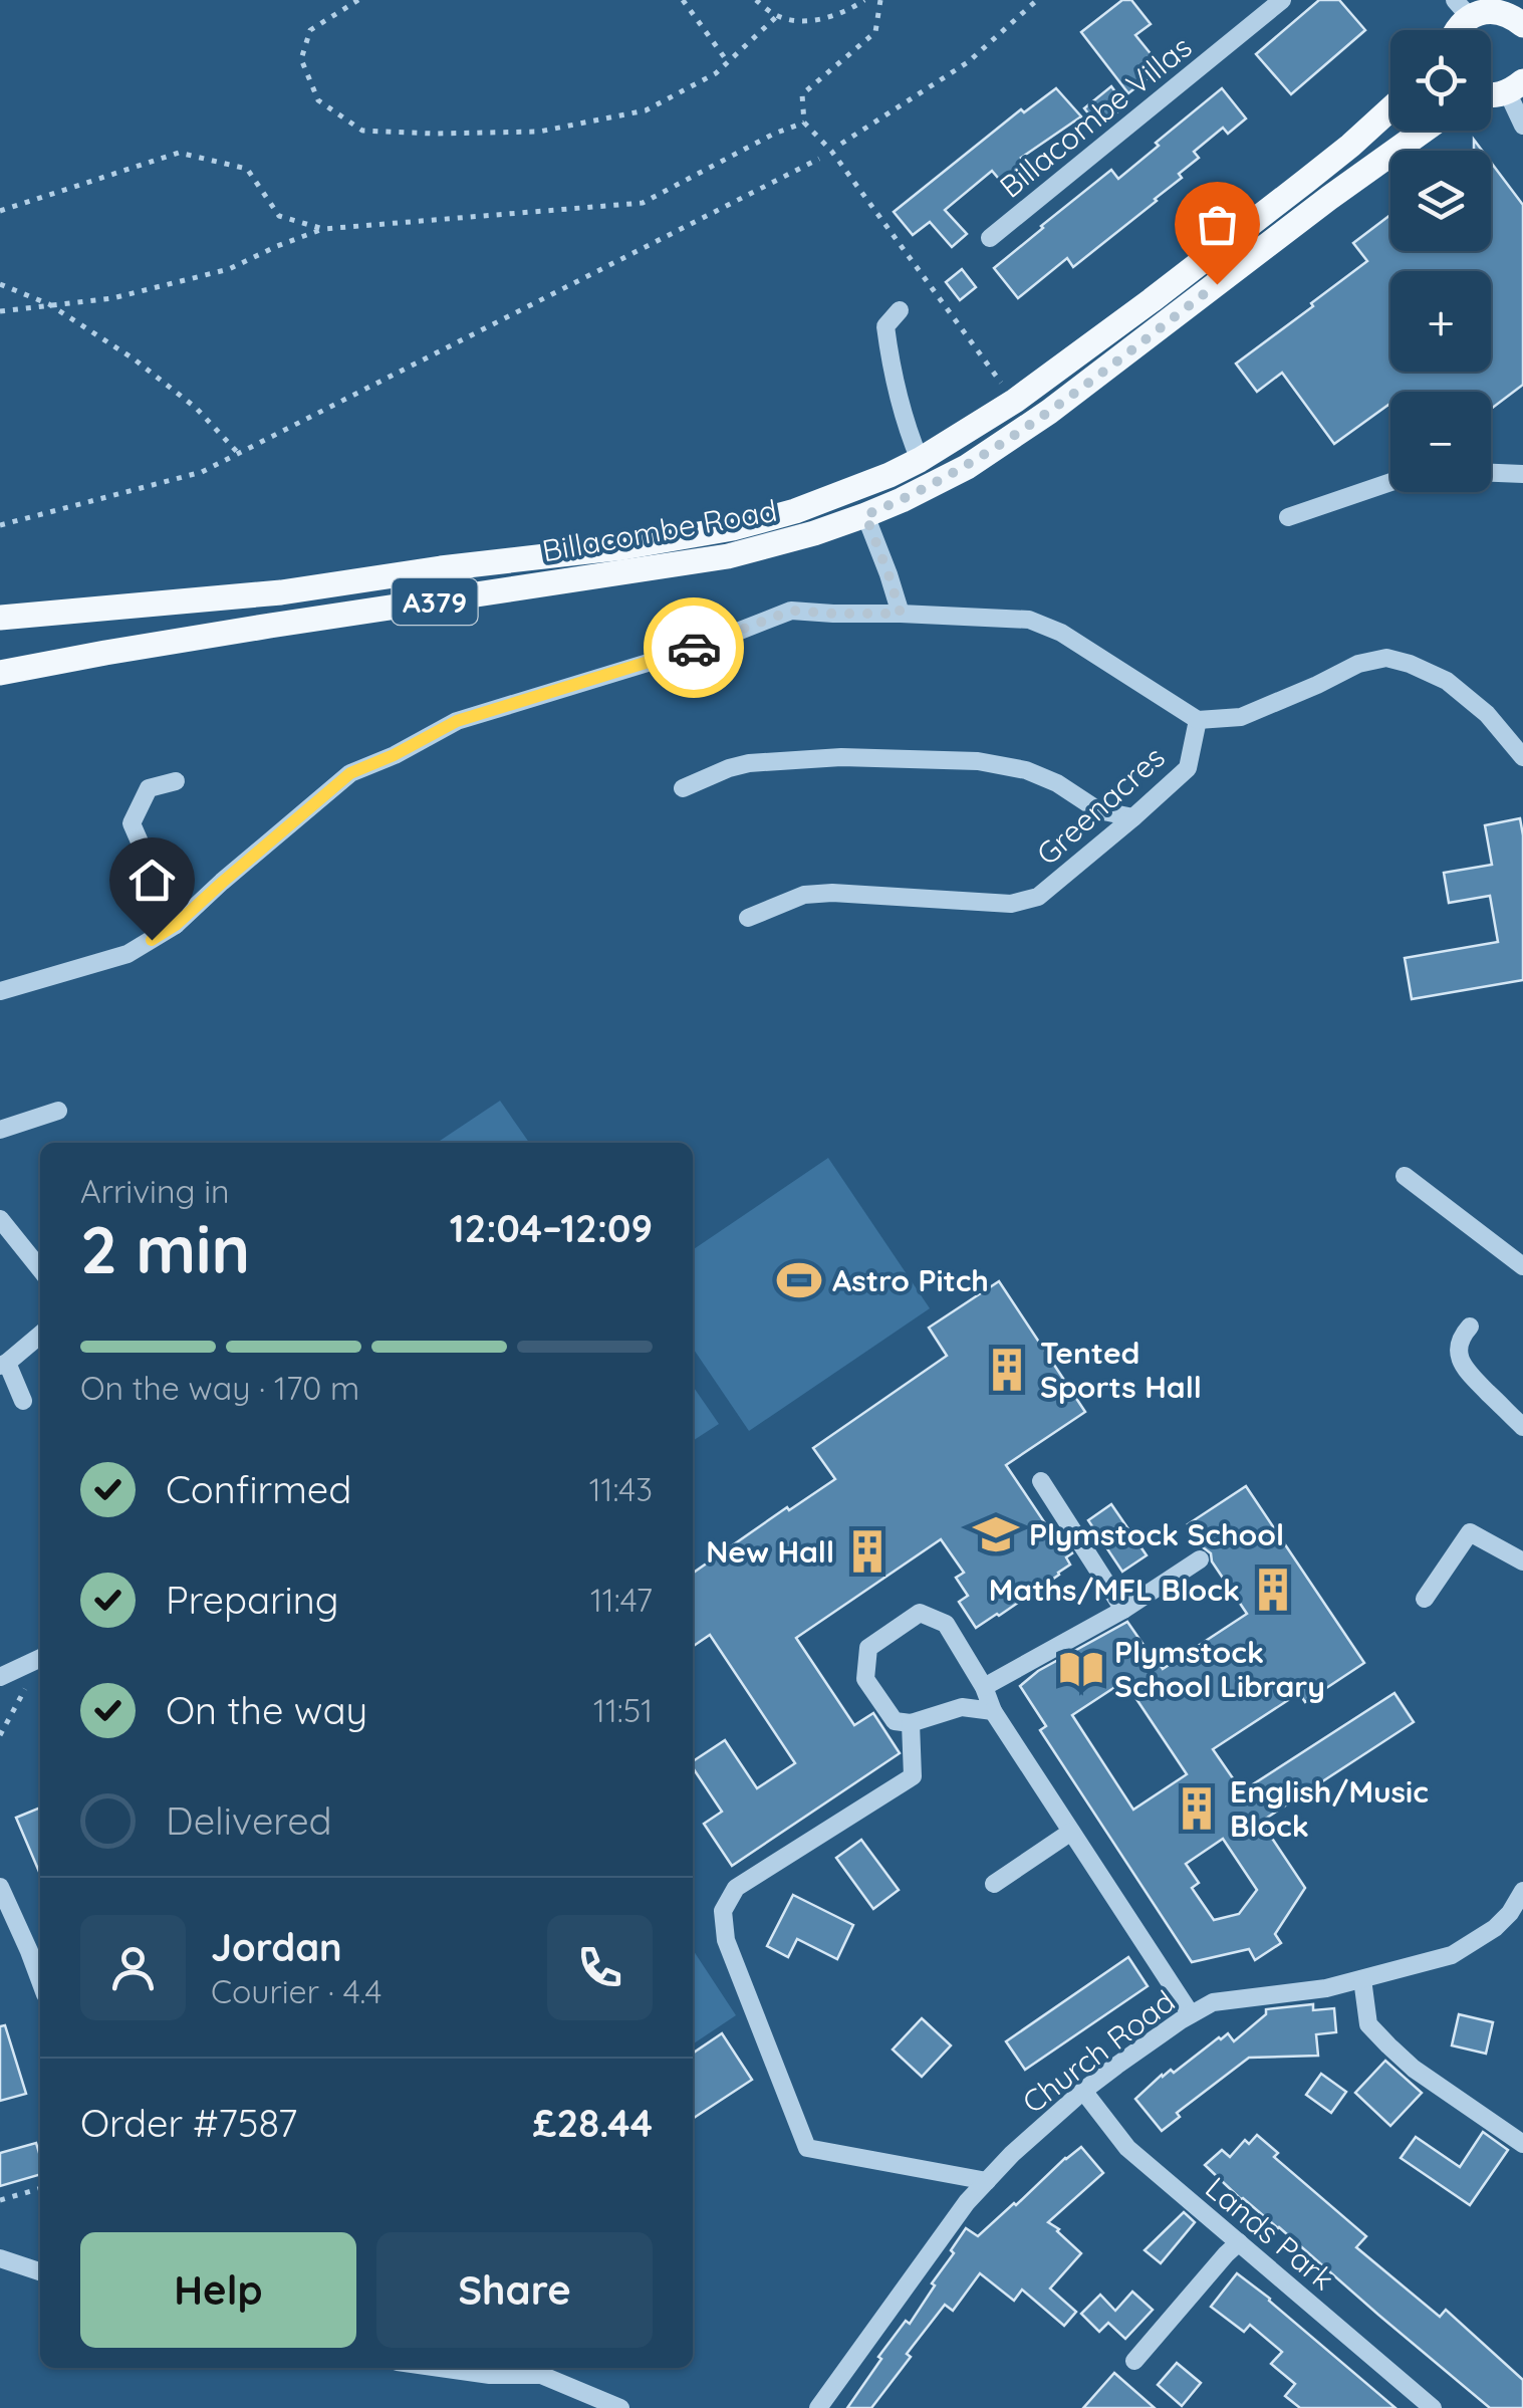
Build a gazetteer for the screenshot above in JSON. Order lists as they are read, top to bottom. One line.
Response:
{"streets":{"main road":["Billacombe Road","A379"],"street":["Billacombe Villas","Greenacres","Church Road","Lands Park"]},"crossings":[["Church Road","Lands Park"]],"places":{"sports":["Astro Pitch"],"building":["Tented Sports Hall","New Hall","Maths/MFL Block","English/Music Block"],"school or university":["Plymstock School"],"library":["Plymstock School Library"]},"page":{"map_buttons":["+","−"],"heading":["2 min","Arriving in","12:04–12:09"],"panel":["Jordan","Courier · 4.4","Order #7587","£28.44"],"bar":"On the way · 170 m","list":[["Confirmed","11:43"],["Preparing","11:47"],["On the way","11:51"],"Delivered"],"buttons":["Help","Share"]}}
